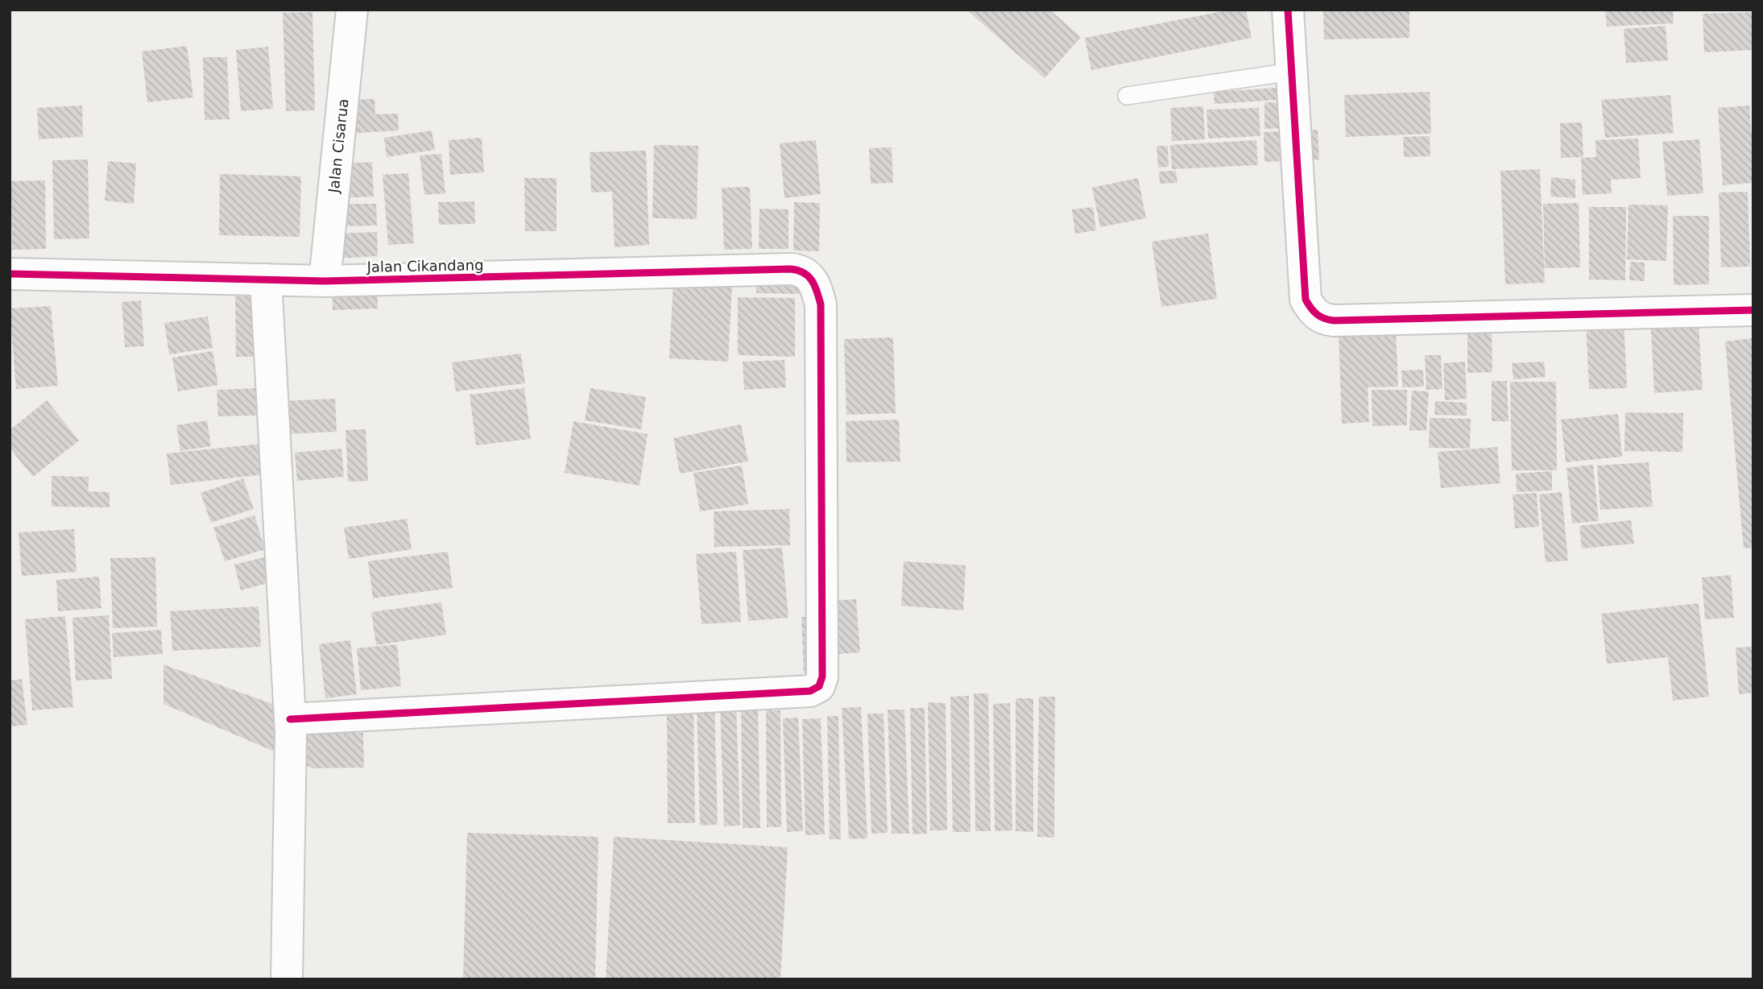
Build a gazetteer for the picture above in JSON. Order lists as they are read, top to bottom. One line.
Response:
{"streets":{"street":["Jalan Cisarua","Jalan Cikandang"]},"crossings":[["Jalan Cisarua","Jalan Cikandang"]]}
